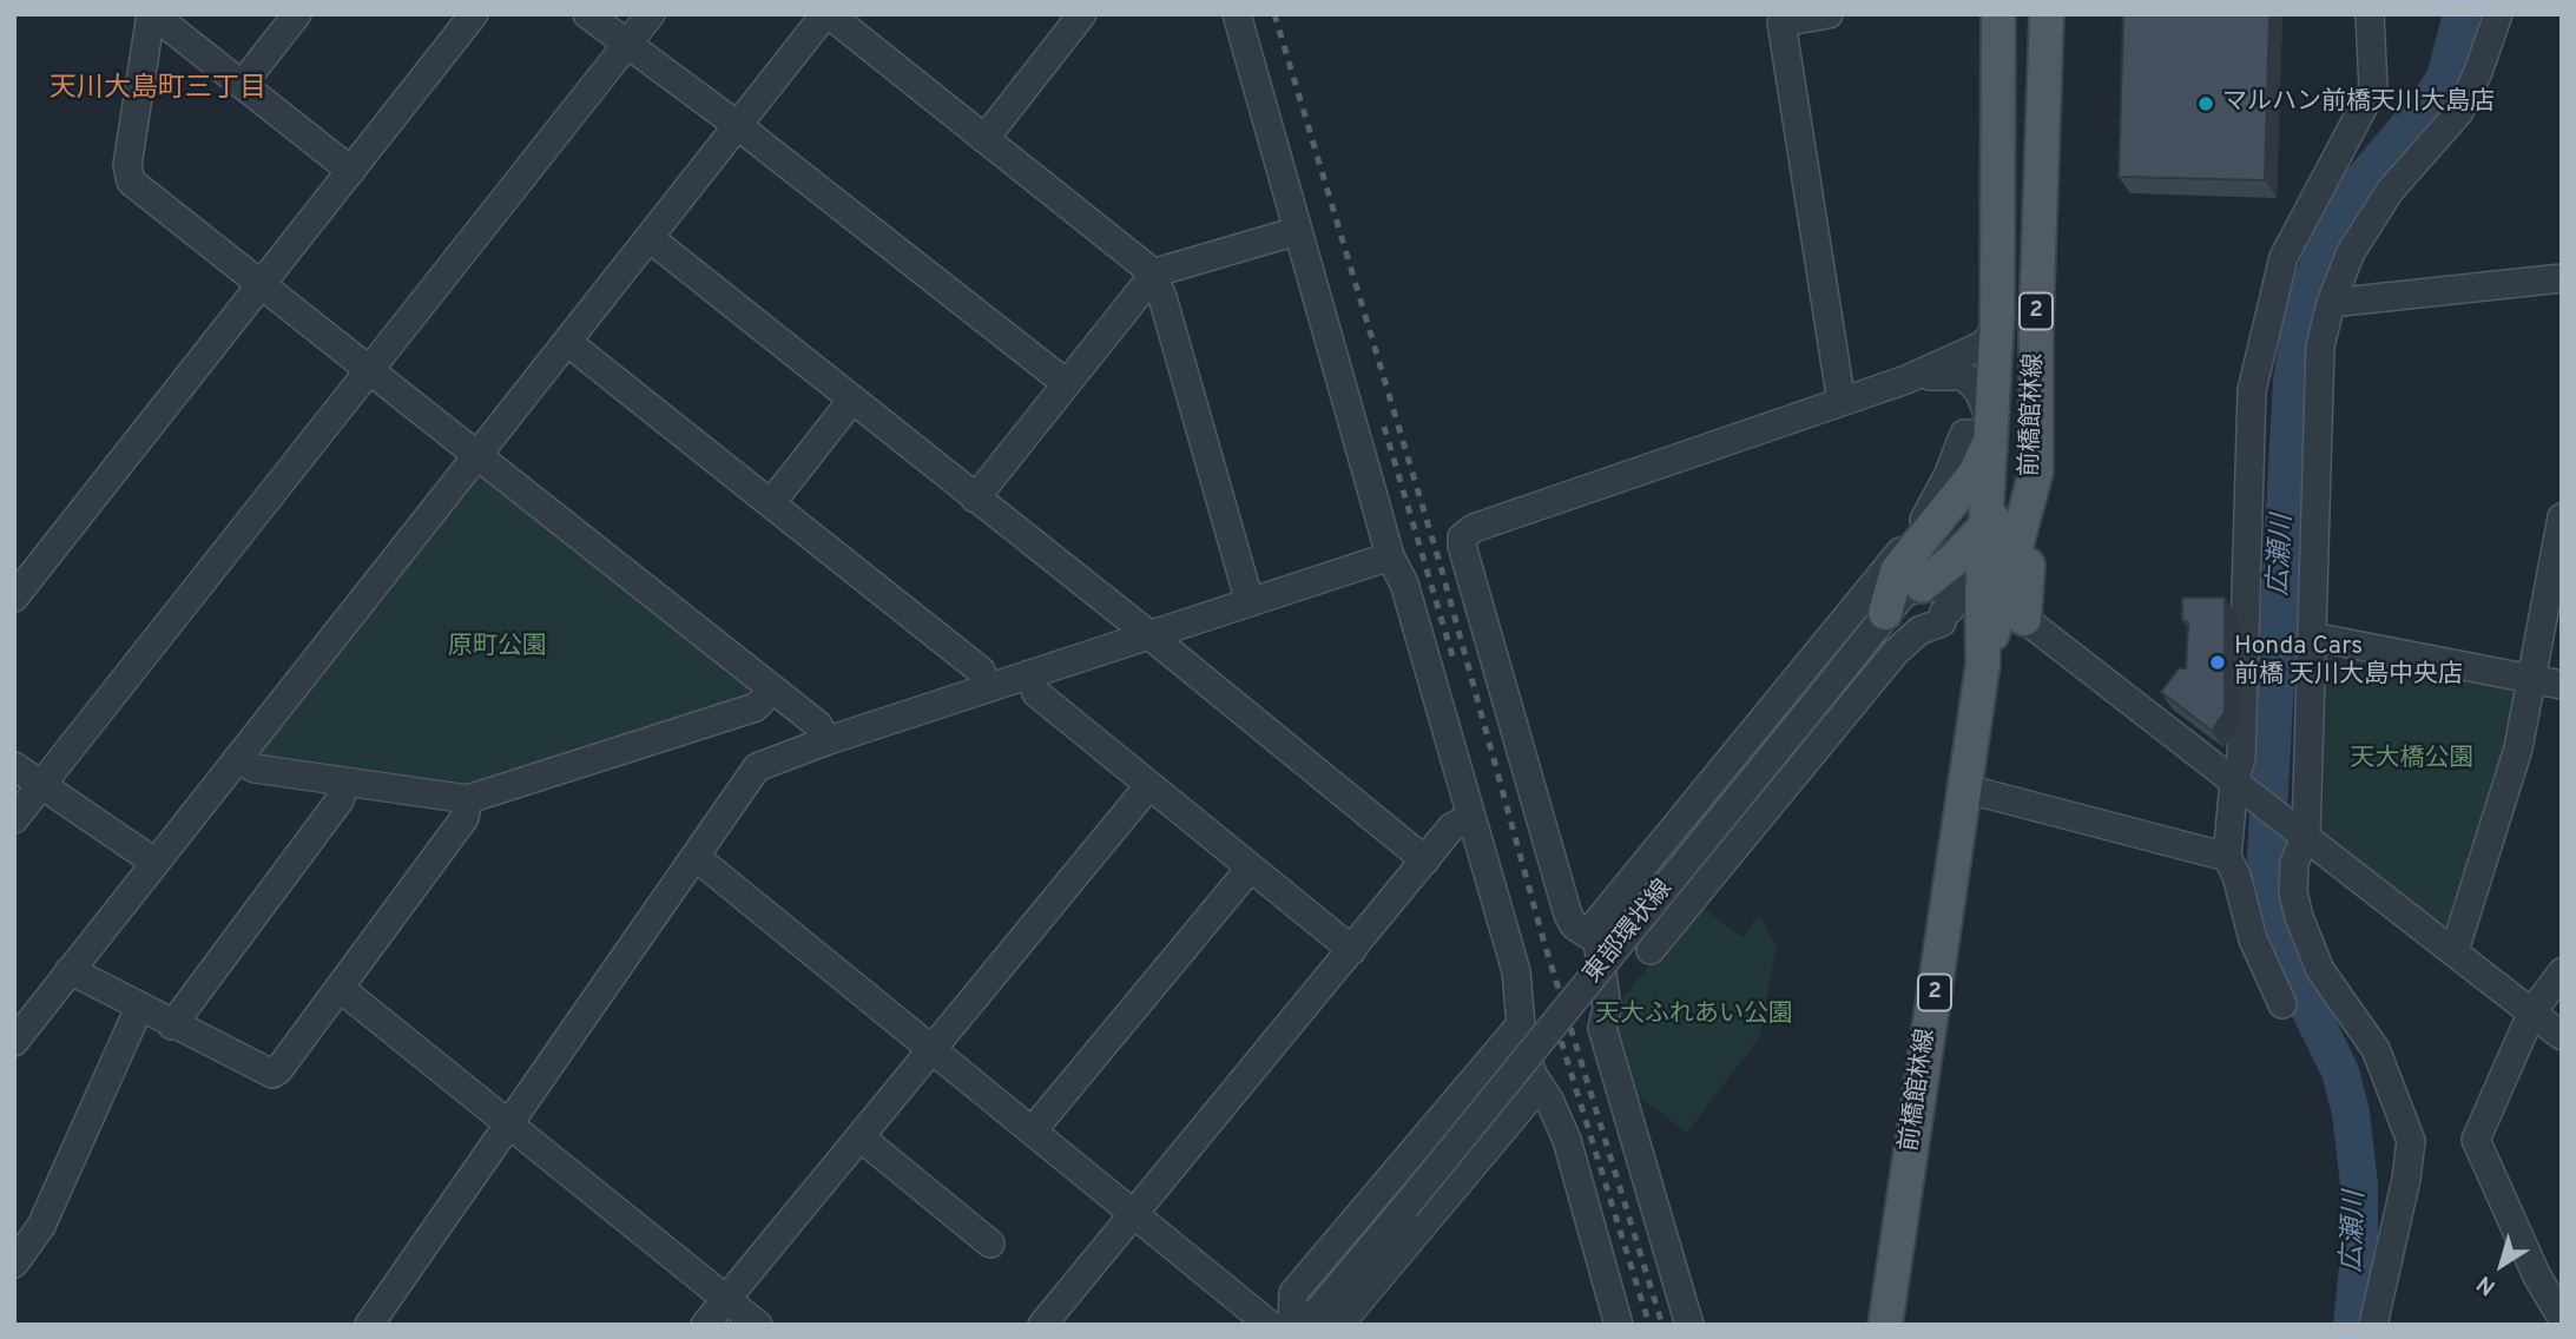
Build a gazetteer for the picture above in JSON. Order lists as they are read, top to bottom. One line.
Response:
{"streets":{"main road":["2","前橋館林線"],"street":["東部環状線"]},"districts":["天川大島町三丁目"],"water":["広瀬川"],"parks":["原町公園","天大橋公園","天大ふれあい公園"],"places":["マルハン前橋天川大島店","Honda Cars 前橋 天川大島中央店"],"north":"bottom left"}
